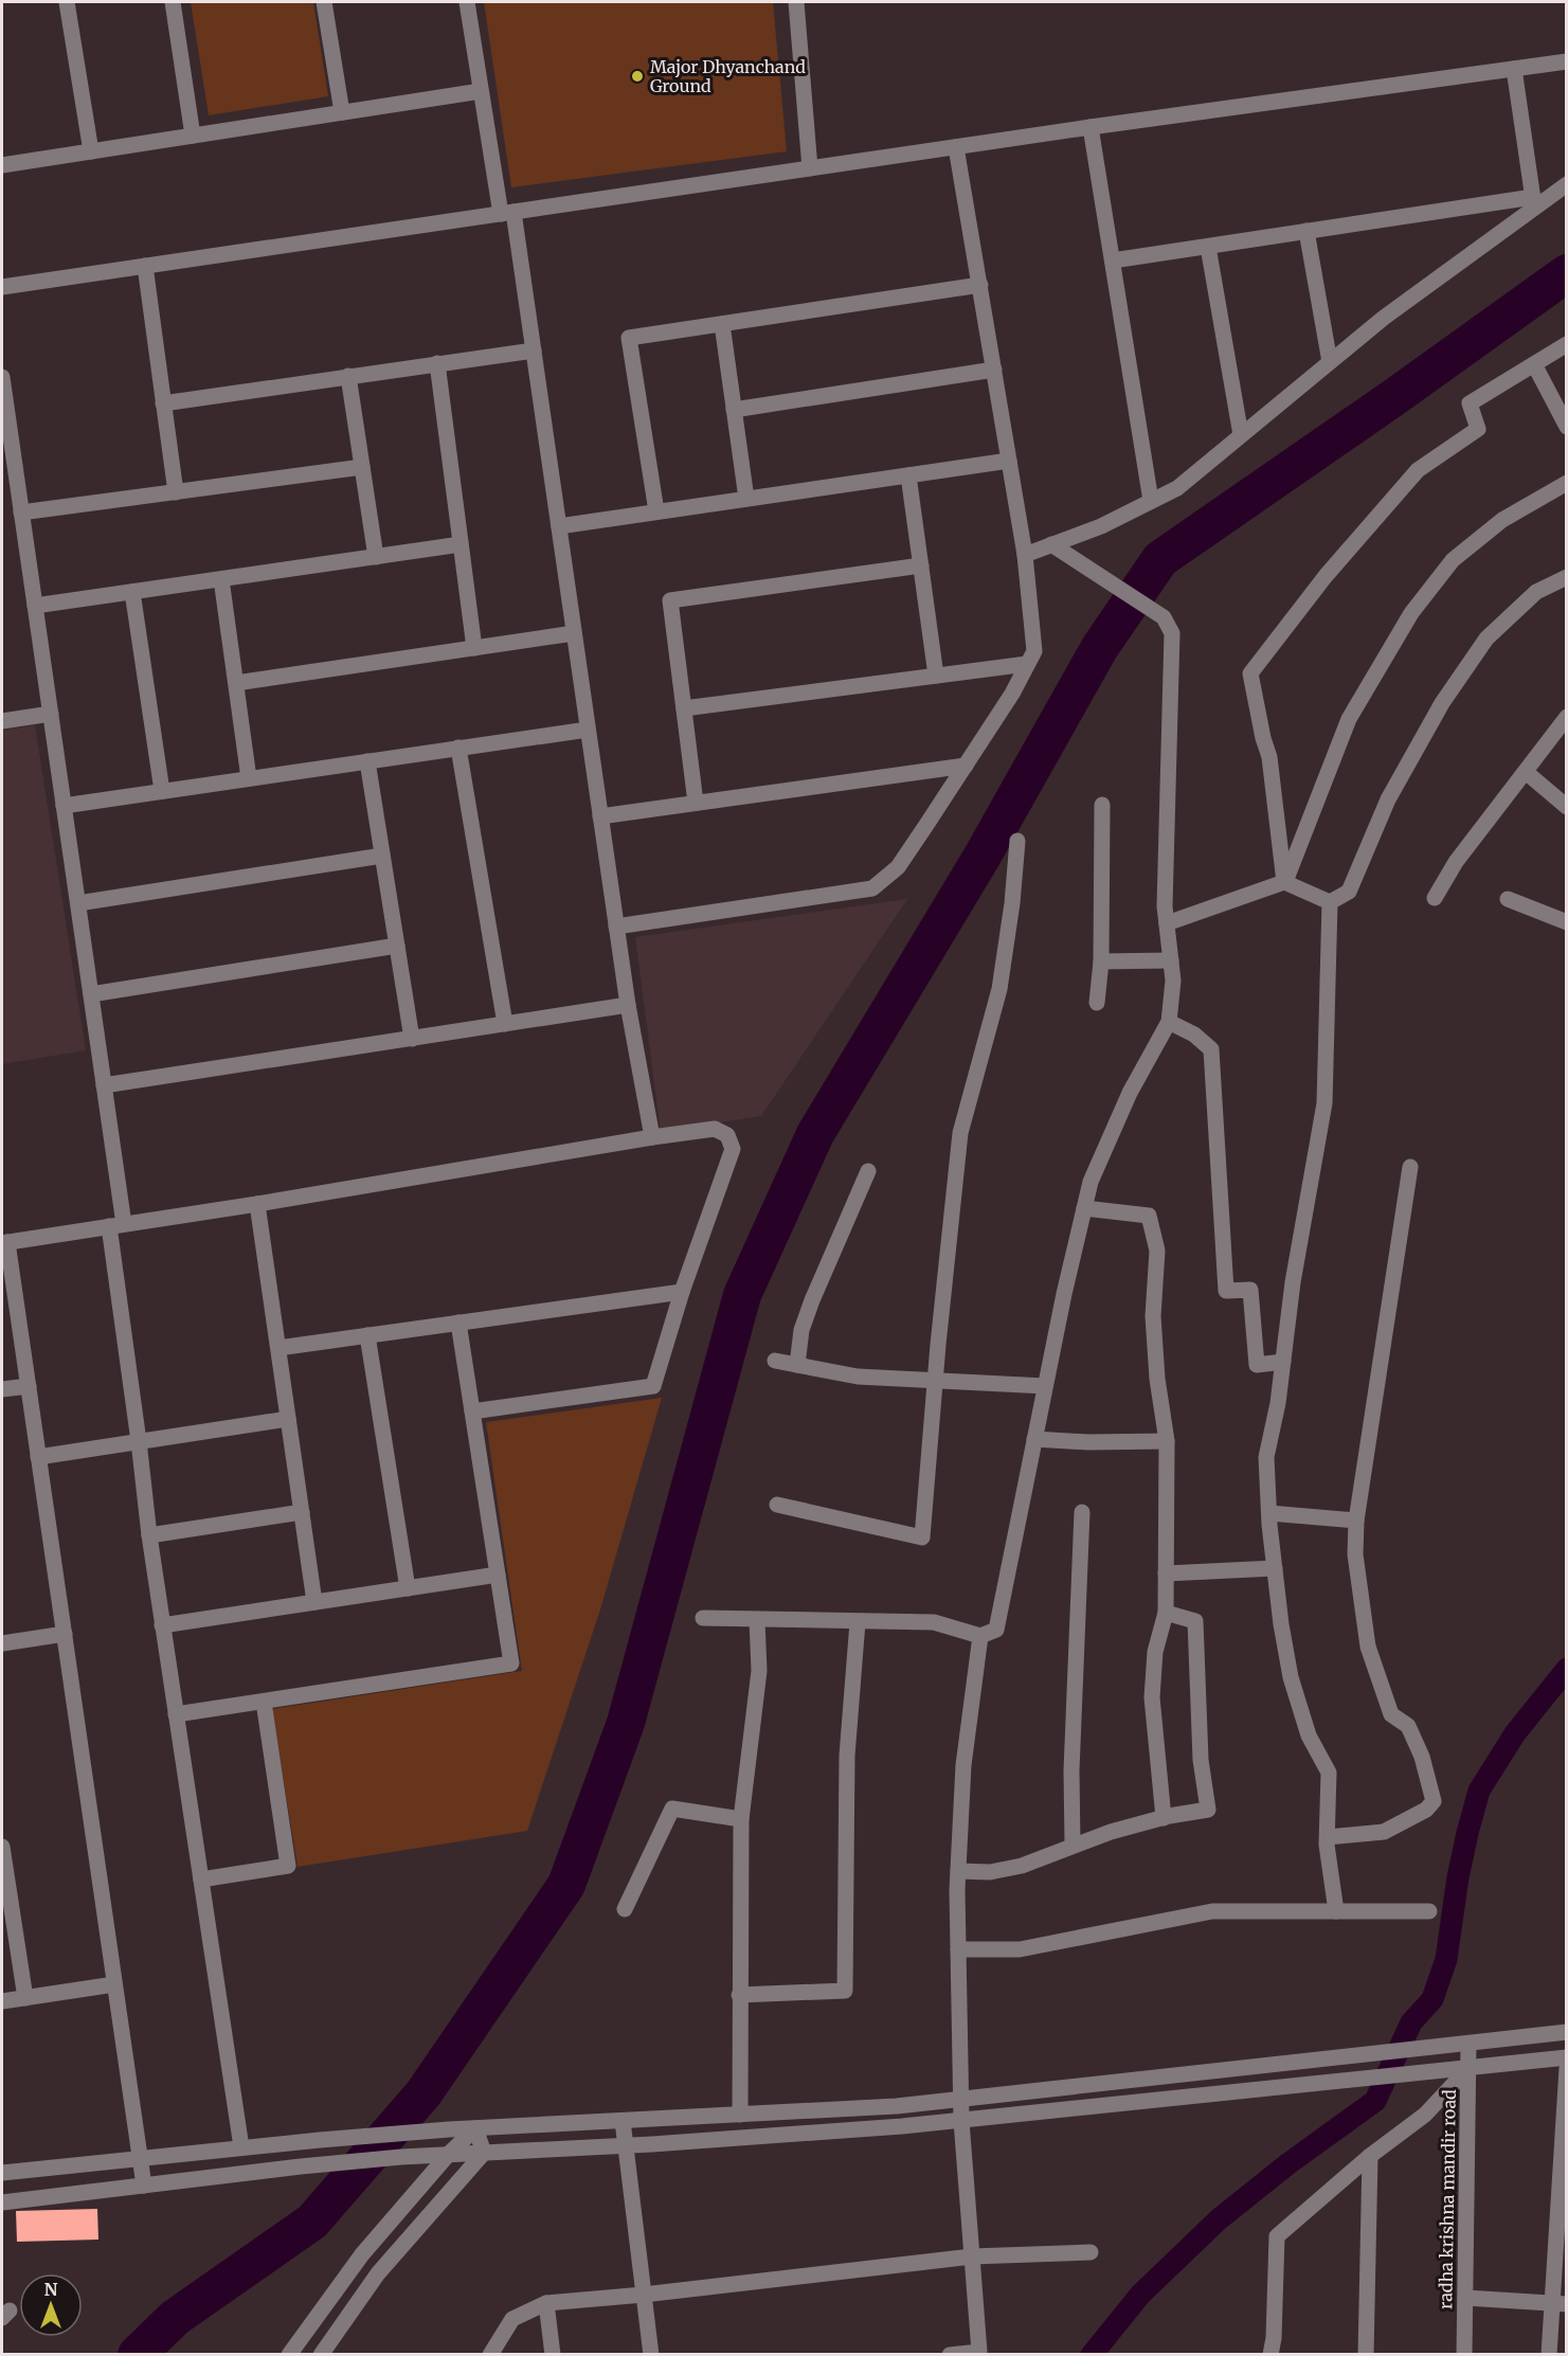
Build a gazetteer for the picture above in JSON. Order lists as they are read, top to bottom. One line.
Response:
{"streets":{"street":["radha krishna mandir road"]},"places":["Major Dhyanchand Ground"],"north":"top"}
